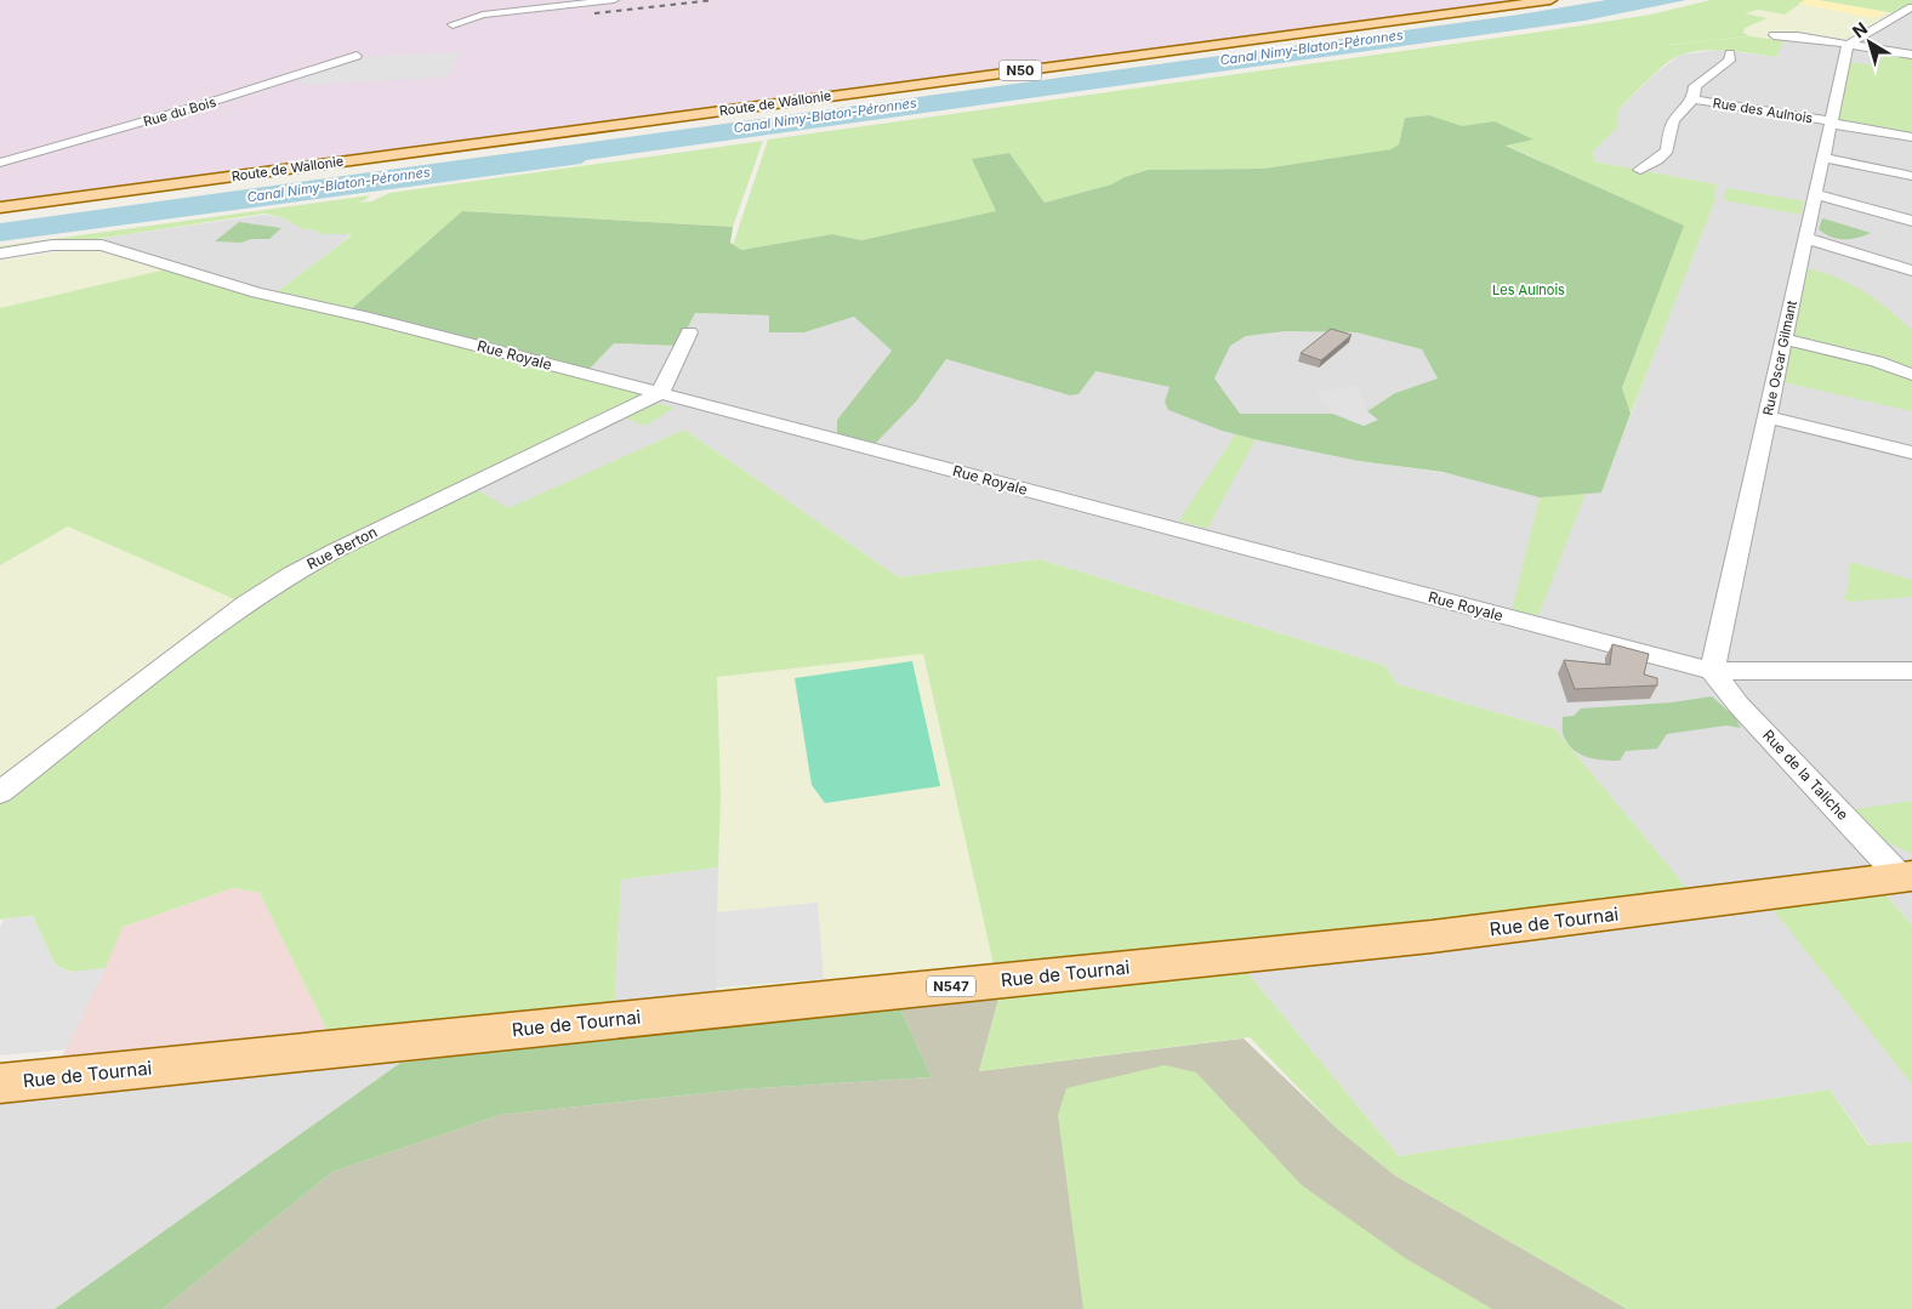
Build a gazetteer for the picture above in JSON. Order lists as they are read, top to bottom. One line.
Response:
{"streets":{"main road":["N50","Route de Wallonie","Rue de Tournai","N547"],"street":["Rue des Aulnois","Rue du Bois","Rue Royale","Rue Oscar Gilmant","Rue Berton","Rue de la Taliche"]},"crossings":[["Rue des Aulnois","Rue Oscar Gilmant"],["Rue Royale","Rue Oscar Gilmant"],["Rue Royale","Rue Berton"],["Rue Royale","Rue de la Taliche"],["Rue Oscar Gilmant","Rue de la Taliche"],["Rue de la Taliche","Rue de Tournai"]],"water":["Canal Nimy-Blaton-Péronnes"],"parks":["Les Aulnois"],"north":"top left"}
